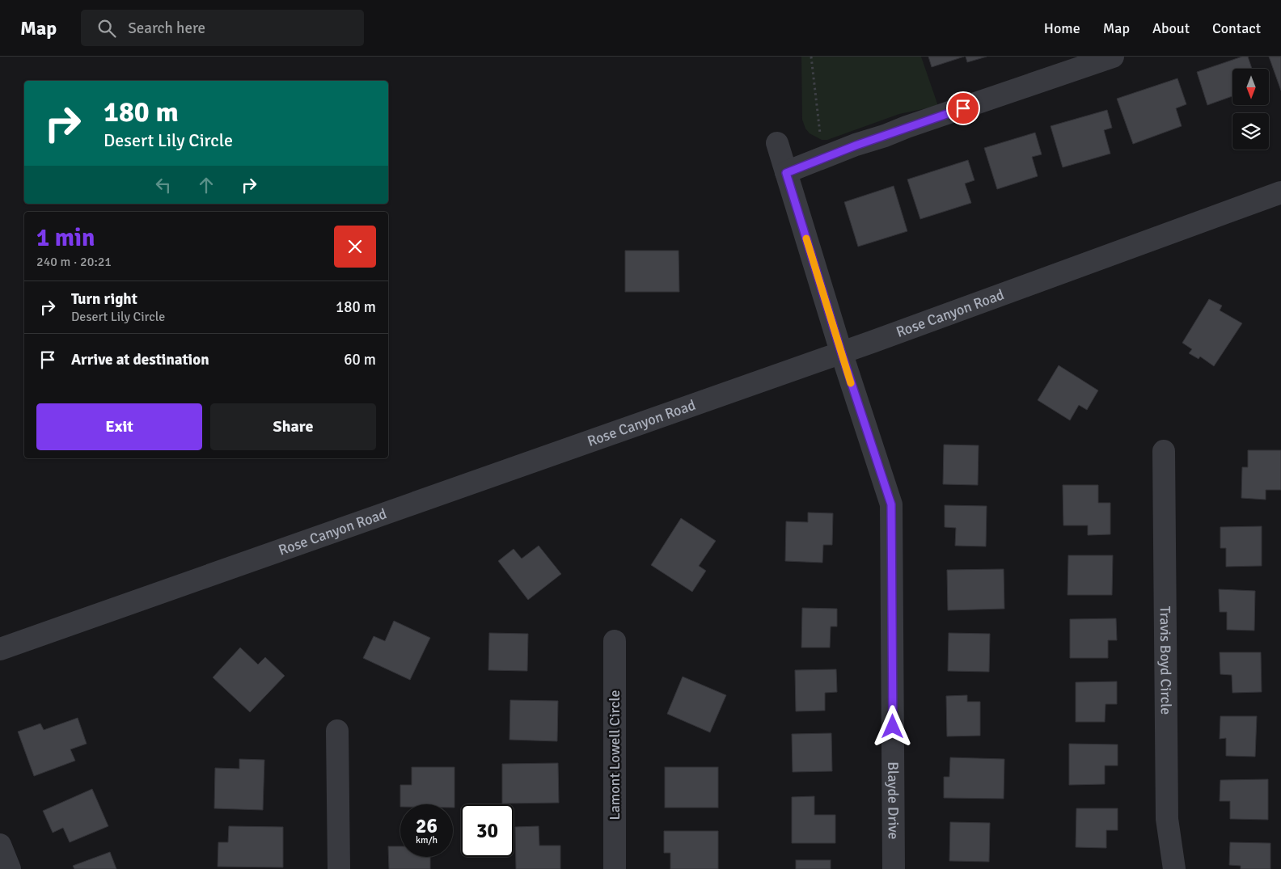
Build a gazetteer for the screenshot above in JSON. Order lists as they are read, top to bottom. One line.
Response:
{"streets":{"street":["Rose Canyon Road","Travis Boyd Circle","Lamont Lowell Circle","Blayde Drive"]},"crossings":[["Rose Canyon Road","Blayde Drive"]],"north":"bottom","page":{"header":"Map","search":"Search here","nav":["Home","Map","About","Contact"],"turn":["180 m","Desert Lily Circle"],"heading":["1 min","240 m · 20:21"],"list":[{"name":"Turn right","note":"Desert Lily Circle","value":"180 m"},{"name":"Arrive at destination","value":"60 m"}],"buttons":["Exit","Share"],"speed":"26 km/h","limit":"30"}}
